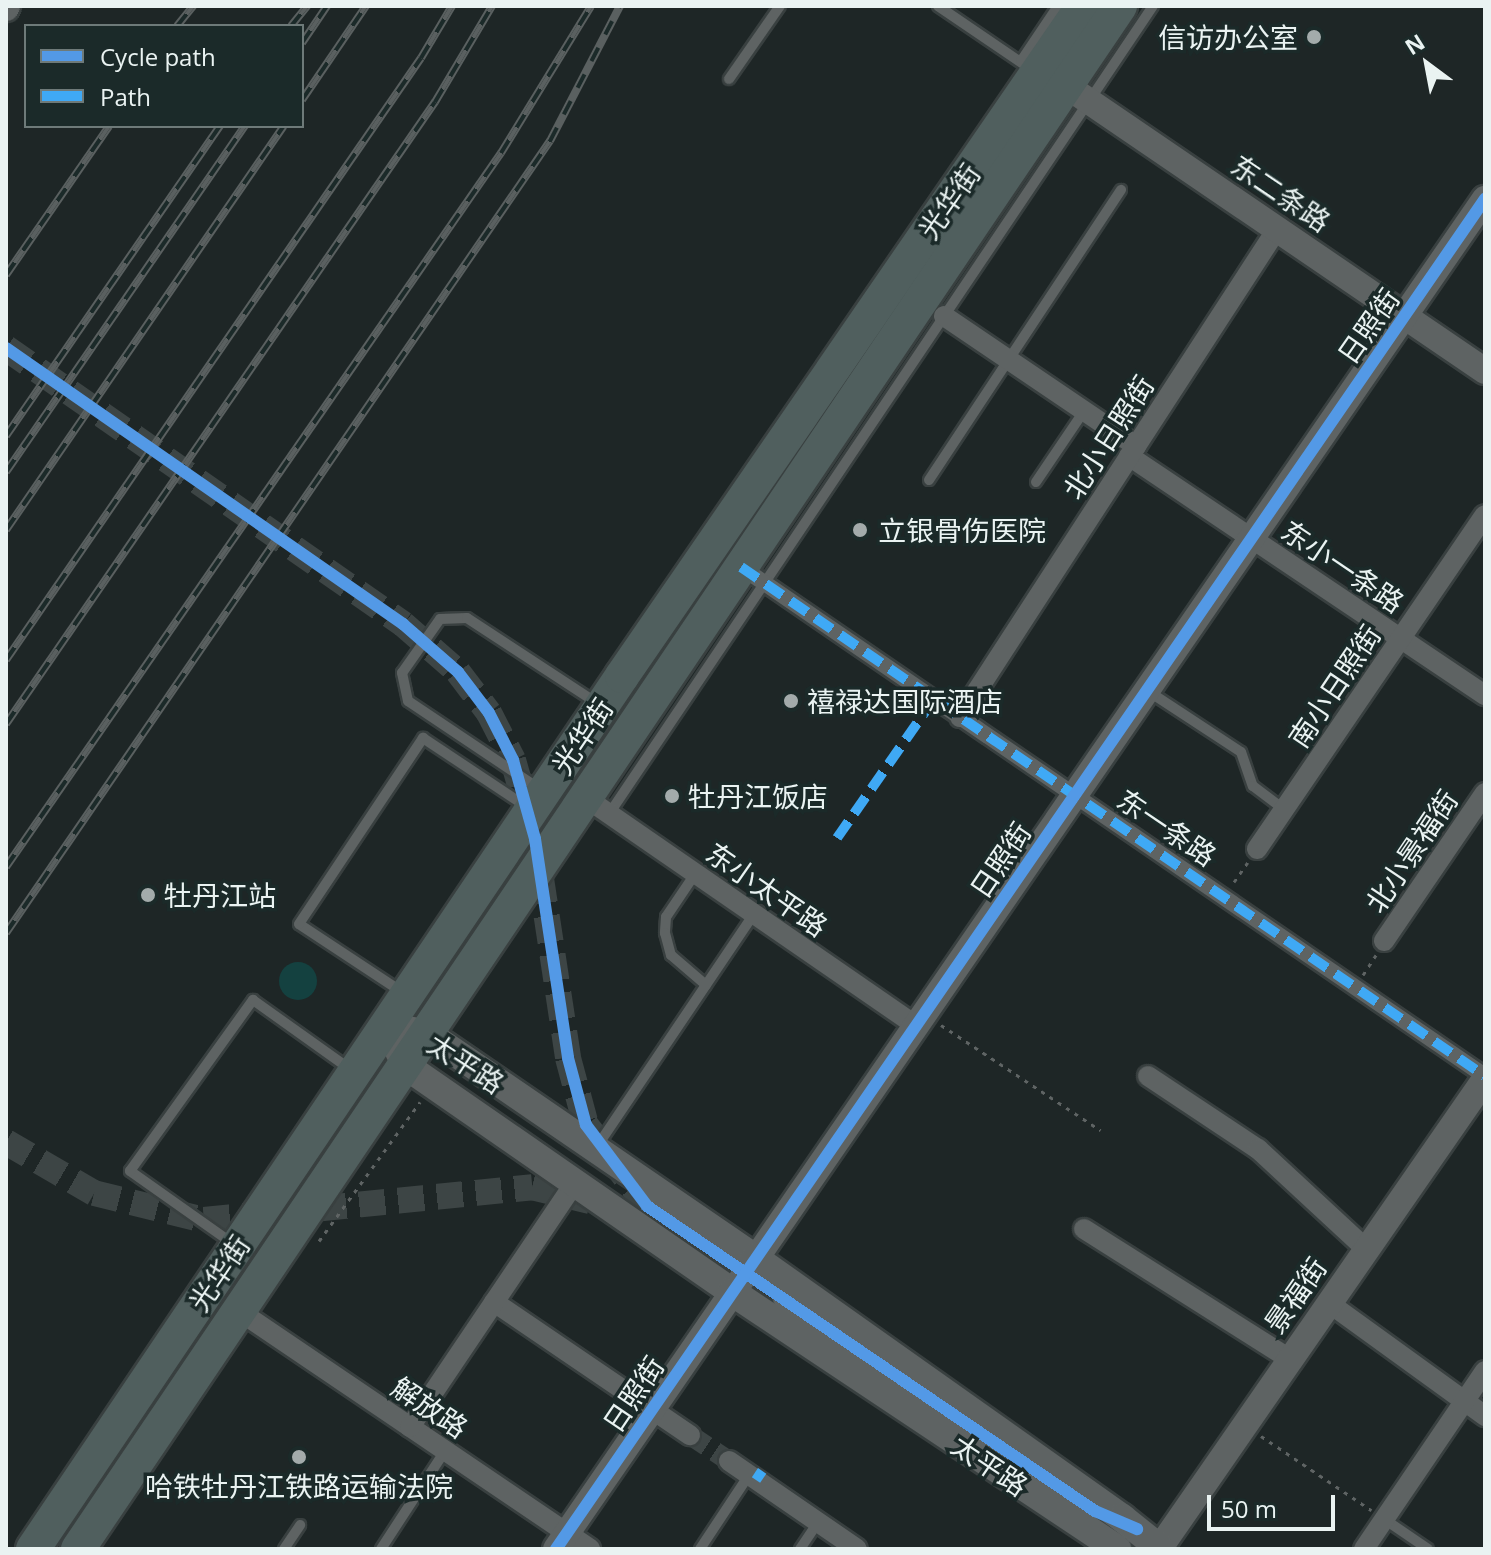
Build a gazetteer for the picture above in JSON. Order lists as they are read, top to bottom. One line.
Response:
{"streets":{"highway":["光华街"],"main road":["太平路"],"street":["东二条路","日照街","北小日照街","东小一条路","南小日照街","东一条路","北小景福街","东小太平路","景福街","解放路"]},"crossings":[["东二条路","光华街"],["东二条路","日照街"],["东二条路","北小日照街"],["光华街","东一条路"],["光华街","东小太平路"],["光华街","太平路"],["光华街","解放路"],["日照街","东小一条路"],["日照街","东一条路"],["日照街","东小太平路"],["日照街","太平路"],["日照街","解放路"],["北小日照街","东小一条路"],["北小日照街","东一条路"],["东小一条路","南小日照街"],["东一条路","景福街"],["太平路","景福街"]],"places":["信访办公室","立银骨伤医院","禧禄达国际酒店","牡丹江饭店","牡丹江站","哈铁牡丹江铁路运输法院"],"legend":["Cycle path","Path"],"scale_bar":"50 m","north":"top left"}
